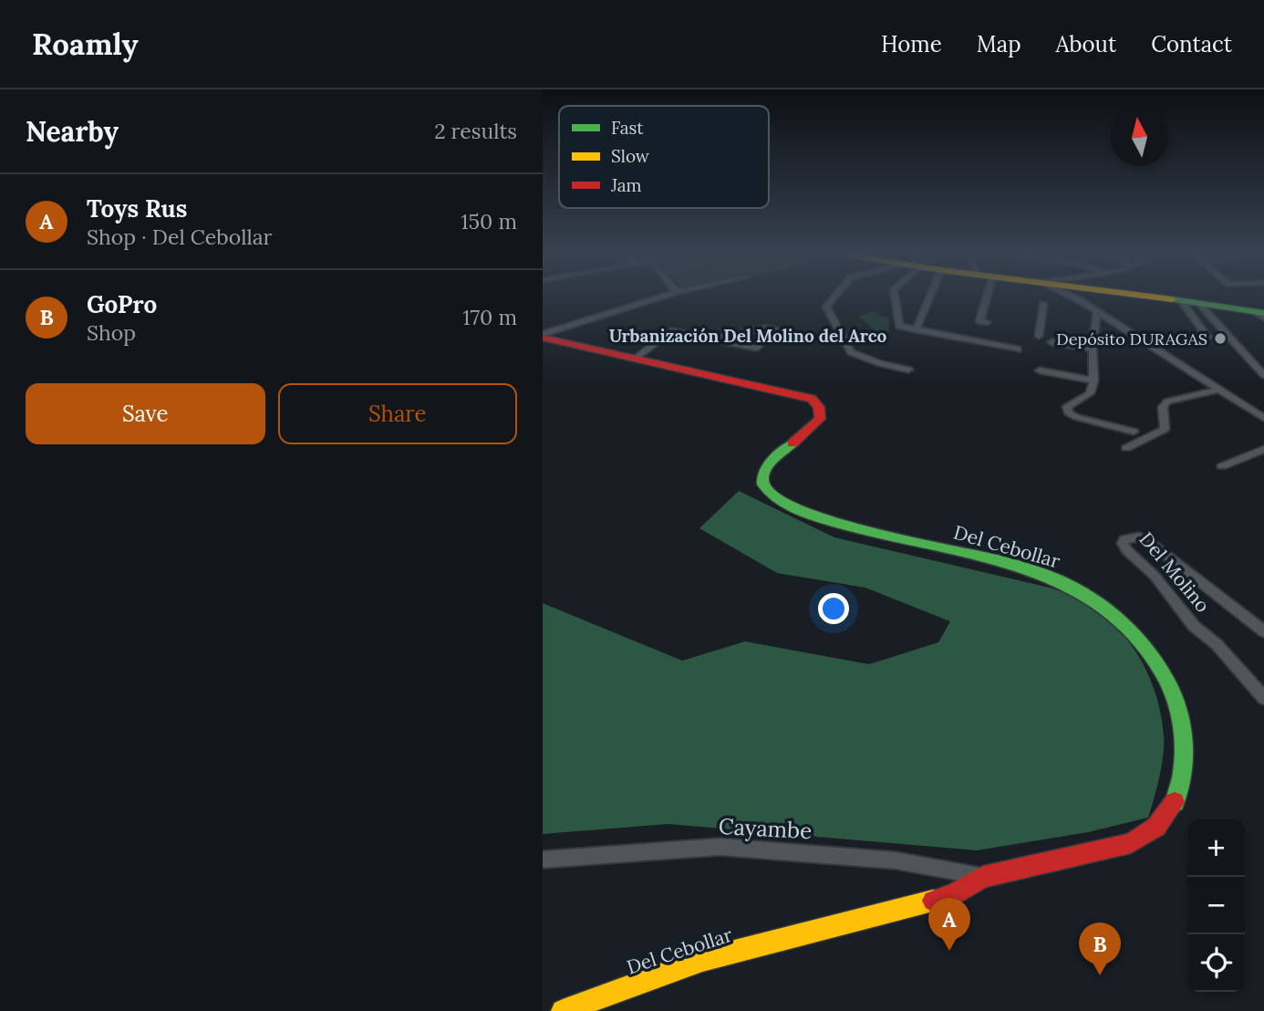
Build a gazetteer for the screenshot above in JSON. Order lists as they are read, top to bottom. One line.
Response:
{"streets":{"street":["Del Cebollar","Del Molino","Cayambe"]},"crossings":[["Del Cebollar","Cayambe"]],"districts":["Urbanización Del Molino del Arco"],"places":["Depósito DURAGAS"],"legend":["Fast","Slow","Jam"],"north":"top","page":{"header":"Roamly","nav":["Home","Map","About","Contact"],"heading":["Nearby","2 results"],"list":[{"mark":"A","name":"Toys Rus","note":"Shop · Del Cebollar","value":"150 m"},{"mark":"B","name":"GoPro","note":"Shop","value":"170 m"}],"buttons":["Save","Share"],"map_buttons":["+","−"],"pins":["A","B"]}}
